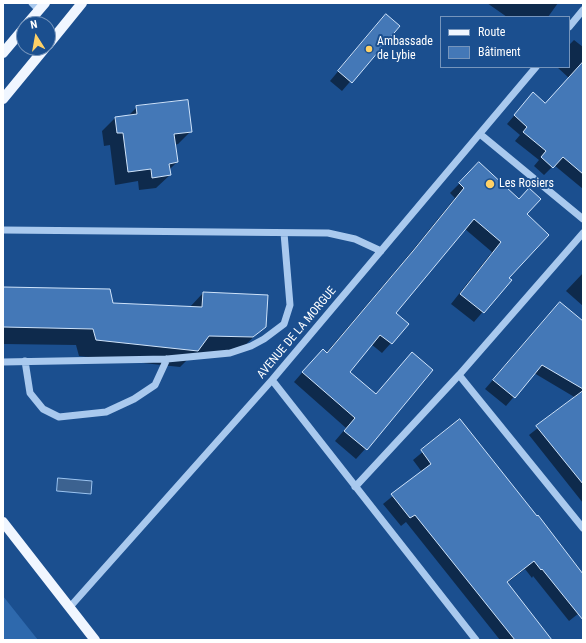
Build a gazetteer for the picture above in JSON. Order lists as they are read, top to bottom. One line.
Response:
{"streets":{"street":["AVENUE DE LA MORGUE"]},"places":["Ambassade de Lybie","Les Rosiers"],"legend":["Route","Bâtiment"],"north":"top"}
